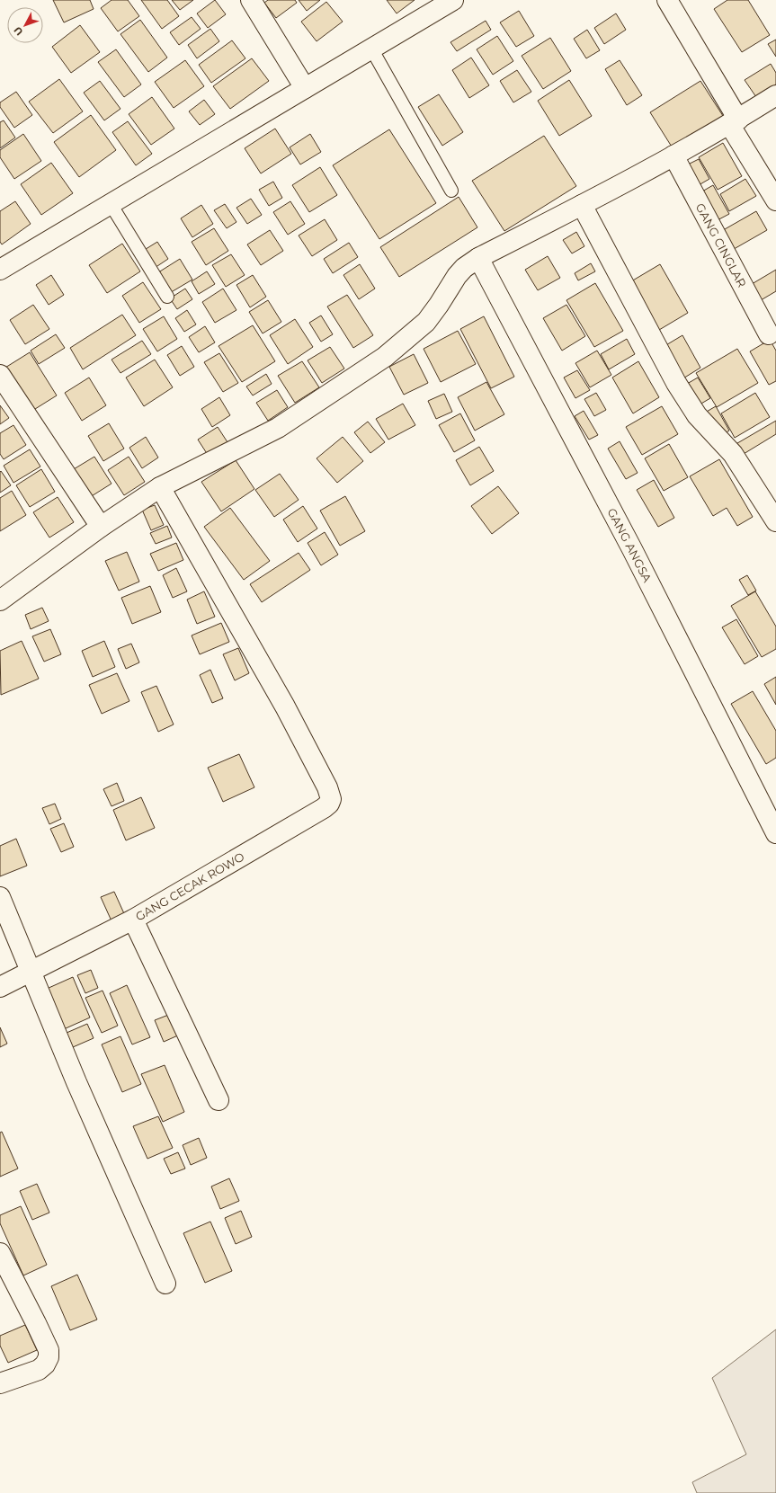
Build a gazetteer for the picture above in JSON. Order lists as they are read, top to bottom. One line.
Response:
{"streets":{"street":["GANG CINGLAR","GANG ANGSA","GANG CECAK ROWO"]},"north":"bottom left"}
